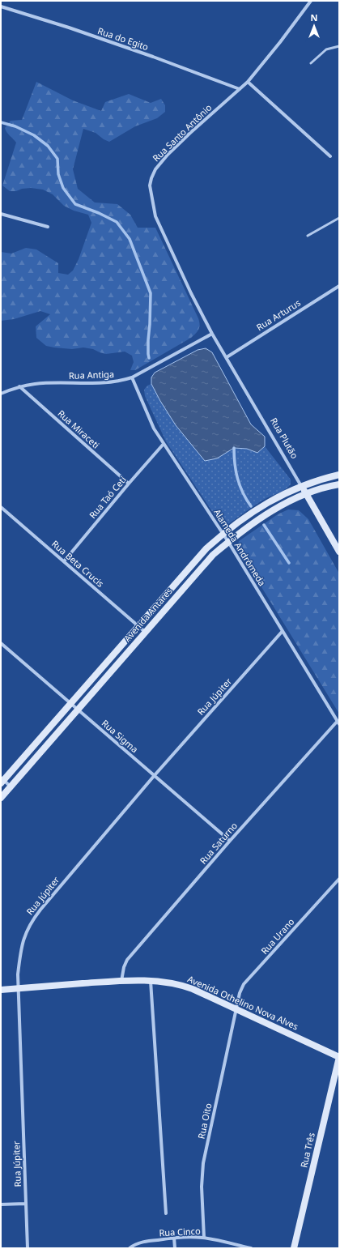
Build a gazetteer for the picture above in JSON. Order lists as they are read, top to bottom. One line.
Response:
{"streets":{"main road":["Rua Plutão","Avenida Antares","Avenida Othelino Nova Alves","Rua Três"],"street":["Rua do Egito","Rua Santo Antônio","Rua Arturus","Rua Antiga","Rua Miraceti","Rua Taó Ceti","Alameda Andrômeda","Rua Beta Crucis","Rua Júpiter","Rua Sigma","Rua Saturno","Rua Urano","Rua Oito","Rua Cinco"]},"crossings":[["Rua do Egito","Rua Santo Antônio"],["Rua Santo Antônio","Rua Antiga"],["Rua Santo Antônio","Rua Plutão"],["Rua Arturus","Rua Plutão"],["Rua Antiga","Rua Miraceti"],["Rua Antiga","Rua Plutão"],["Rua Antiga","Alameda Andrômeda"],["Rua Miraceti","Rua Taó Ceti"],["Rua Plutão","Avenida Antares"],["Rua Taó Ceti","Alameda Andrômeda"],["Rua Taó Ceti","Rua Beta Crucis"],["Alameda Andrômeda","Avenida Antares"],["Alameda Andrômeda","Rua Júpiter"],["Alameda Andrômeda","Rua Saturno"],["Rua Beta Crucis","Avenida Antares"],["Avenida Antares","Rua Sigma"],["Rua Júpiter","Rua Sigma"],["Rua Júpiter","Avenida Othelino Nova Alves"],["Rua Sigma","Rua Saturno"],["Rua Saturno","Avenida Othelino Nova Alves"],["Rua Urano","Avenida Othelino Nova Alves"],["Rua Urano","Rua Oito"],["Avenida Othelino Nova Alves","Rua Oito"],["Avenida Othelino Nova Alves","Rua Três"],["Rua Oito","Rua Cinco"]],"north":"top"}
